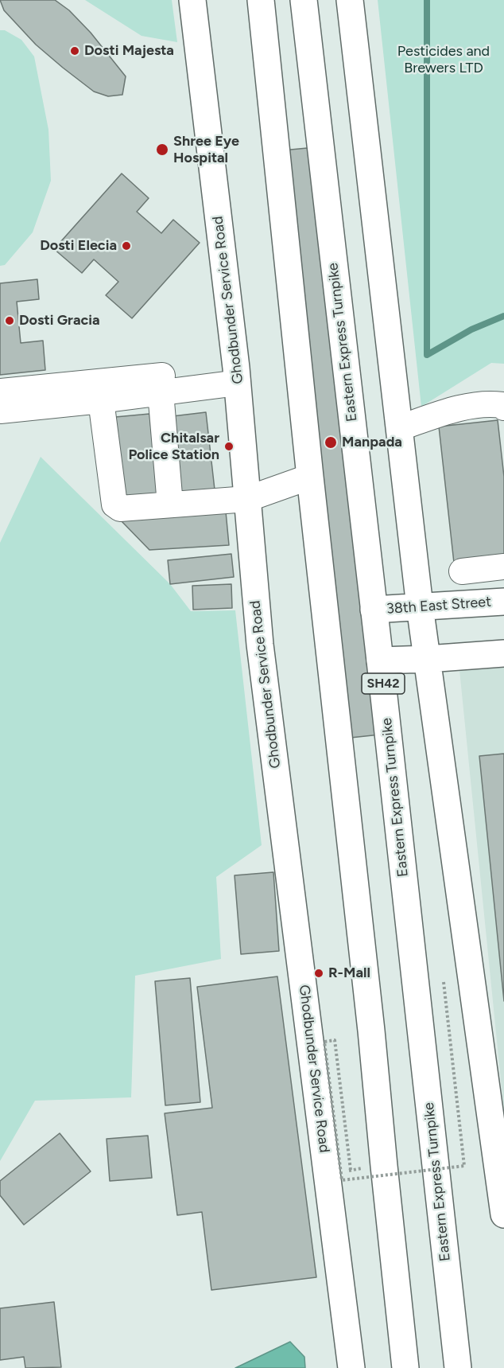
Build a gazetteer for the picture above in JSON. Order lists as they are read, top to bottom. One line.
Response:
{"streets":{"street":["Ghodbunder Service Road","Eastern Express Turnpike","38th East Street","SH42"]},"crossings":[["Eastern Express Turnpike","38th East Street"]],"parks":["Pesticides and Brewers LTD"],"places":["Dosti Majesta","Shree Eye Hospital","Dosti Elecia","Dosti Gracia","Manpada","Chitalsar Police Station","R-Mall"]}
